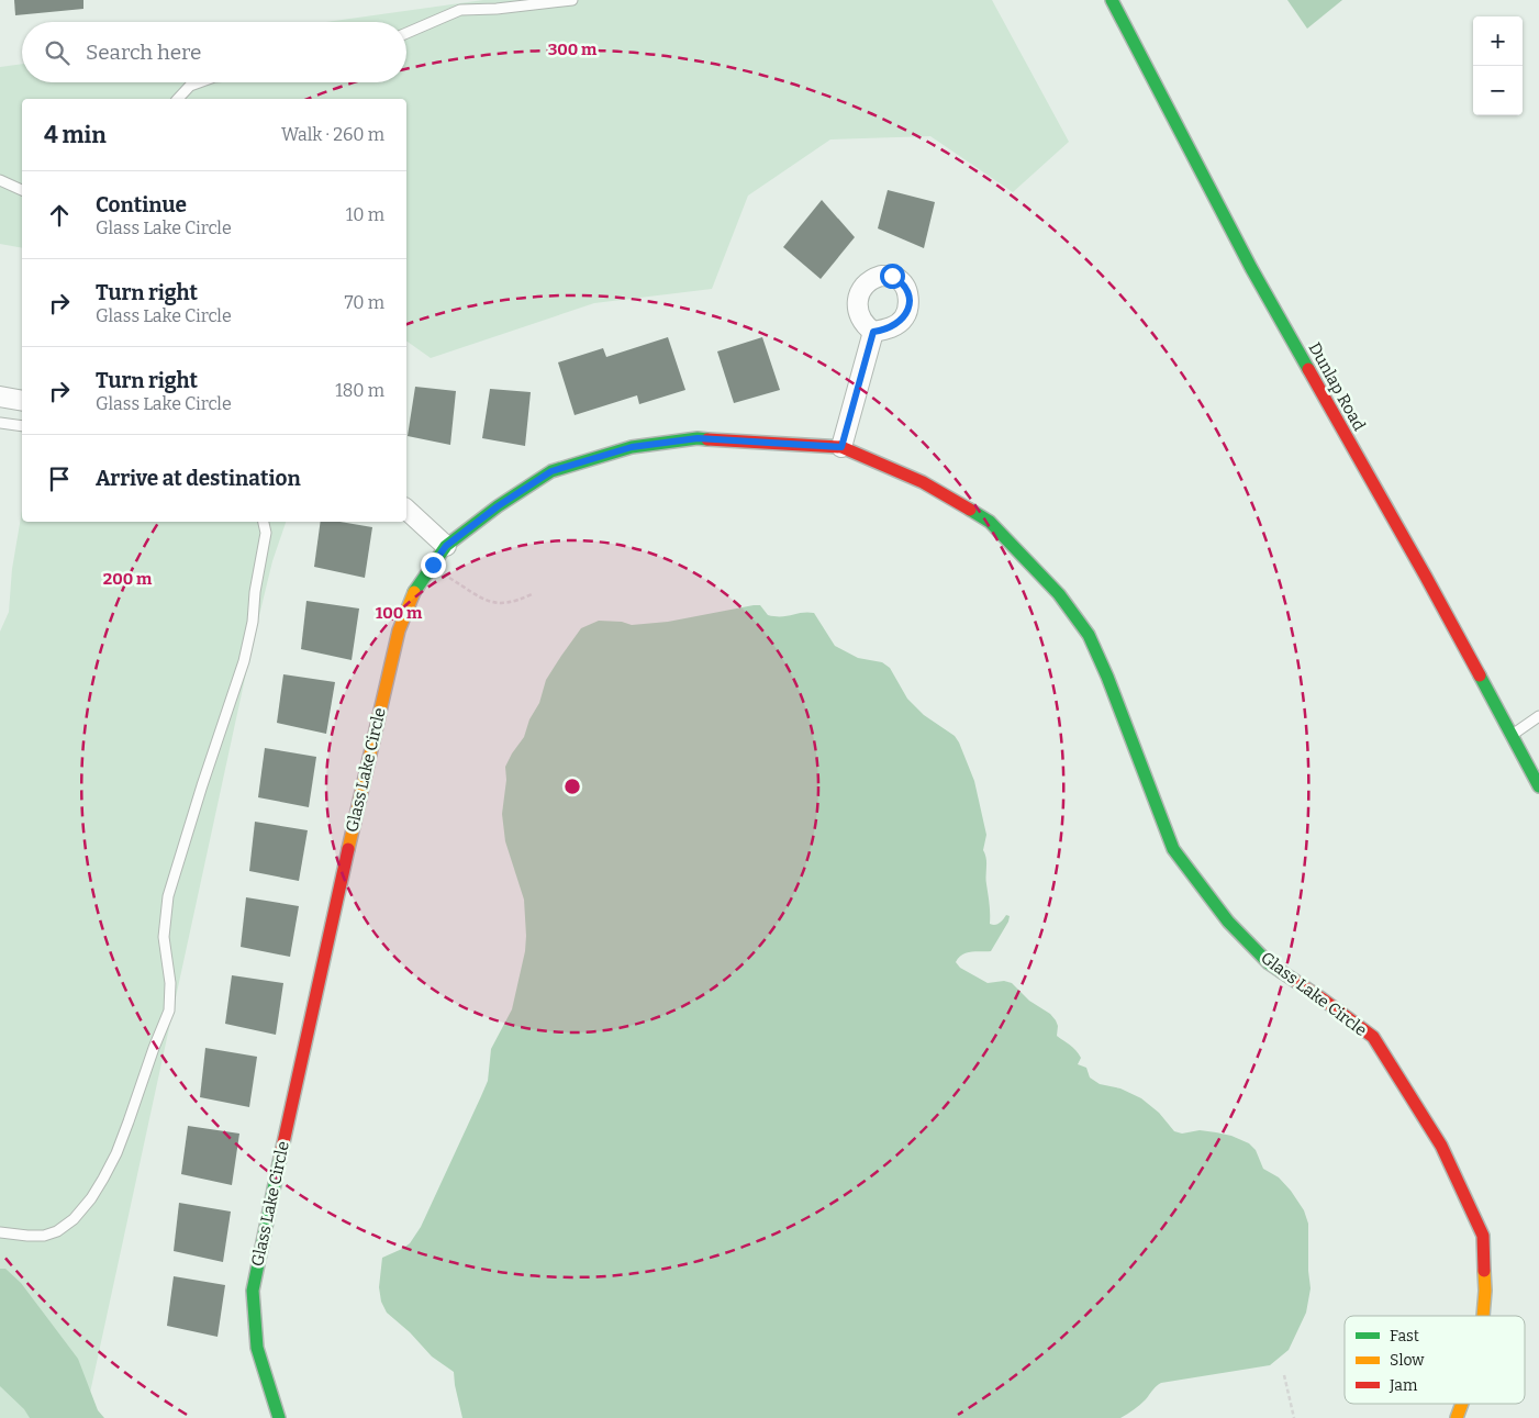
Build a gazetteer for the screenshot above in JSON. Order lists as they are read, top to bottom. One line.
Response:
{"streets":{"street":["Dunlap Road","Glass Lake Circle"]},"legend":["Fast","Slow","Jam"],"page":{"map_buttons":["+","−"],"search":"Search here","heading":["4 min","Walk · 260 m"],"list":[["Continue","Glass Lake Circle","10 m"],["Turn right","Glass Lake Circle","70 m"],["Turn right","Glass Lake Circle","180 m"],"Arrive at destination"]},"rings":["300 m","200 m","100 m"]}
